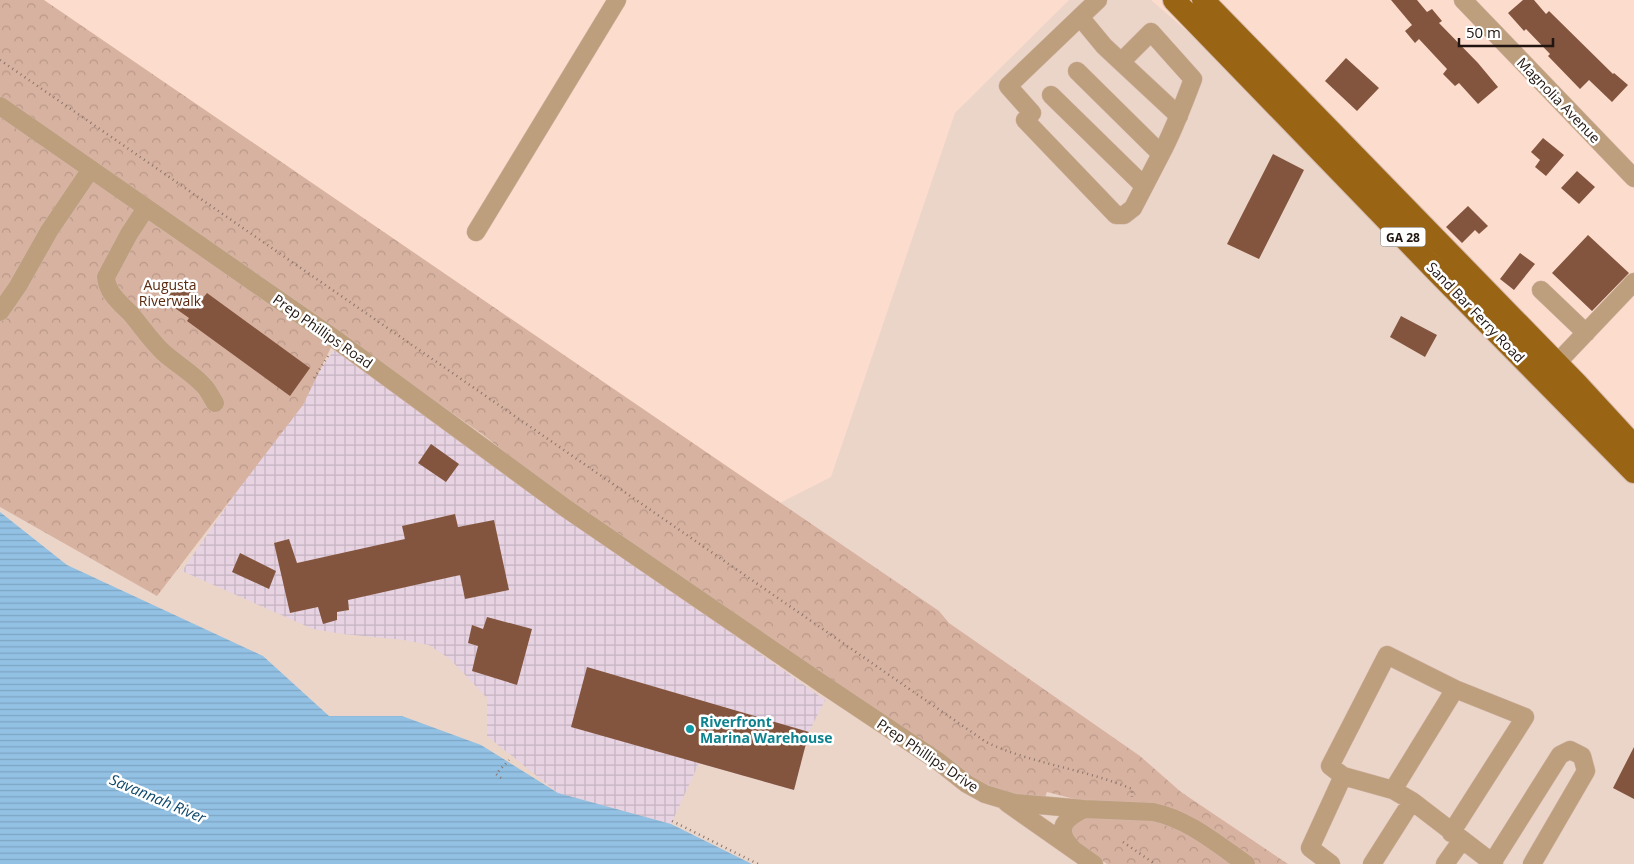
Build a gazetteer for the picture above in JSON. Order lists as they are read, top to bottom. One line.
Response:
{"streets":{"main road":["GA 28","Sand Bar Ferry Road"],"street":["Magnolia Avenue","Prep Phillips Road","Prep Phillips Drive"]},"crossings":[["Prep Phillips Road","Prep Phillips Drive"]],"water":["Savannah River"],"parks":["Augusta Riverwalk"],"places":["Riverfront Marina Warehouse"],"scale_bar":"50 m"}
